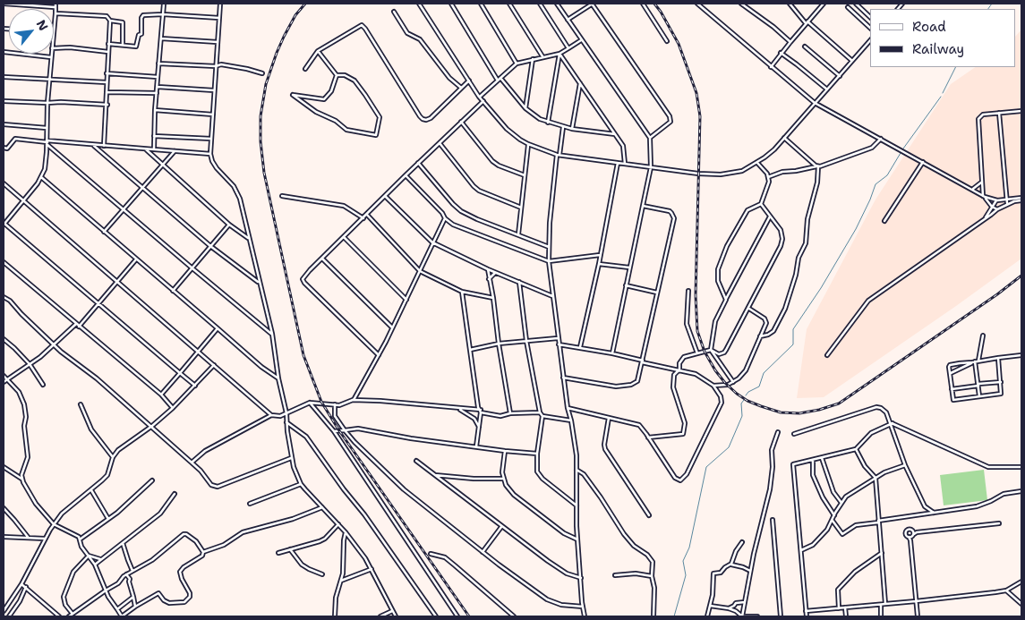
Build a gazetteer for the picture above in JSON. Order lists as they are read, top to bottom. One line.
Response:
{"legend":["Road","Railway"],"north":"top right"}
